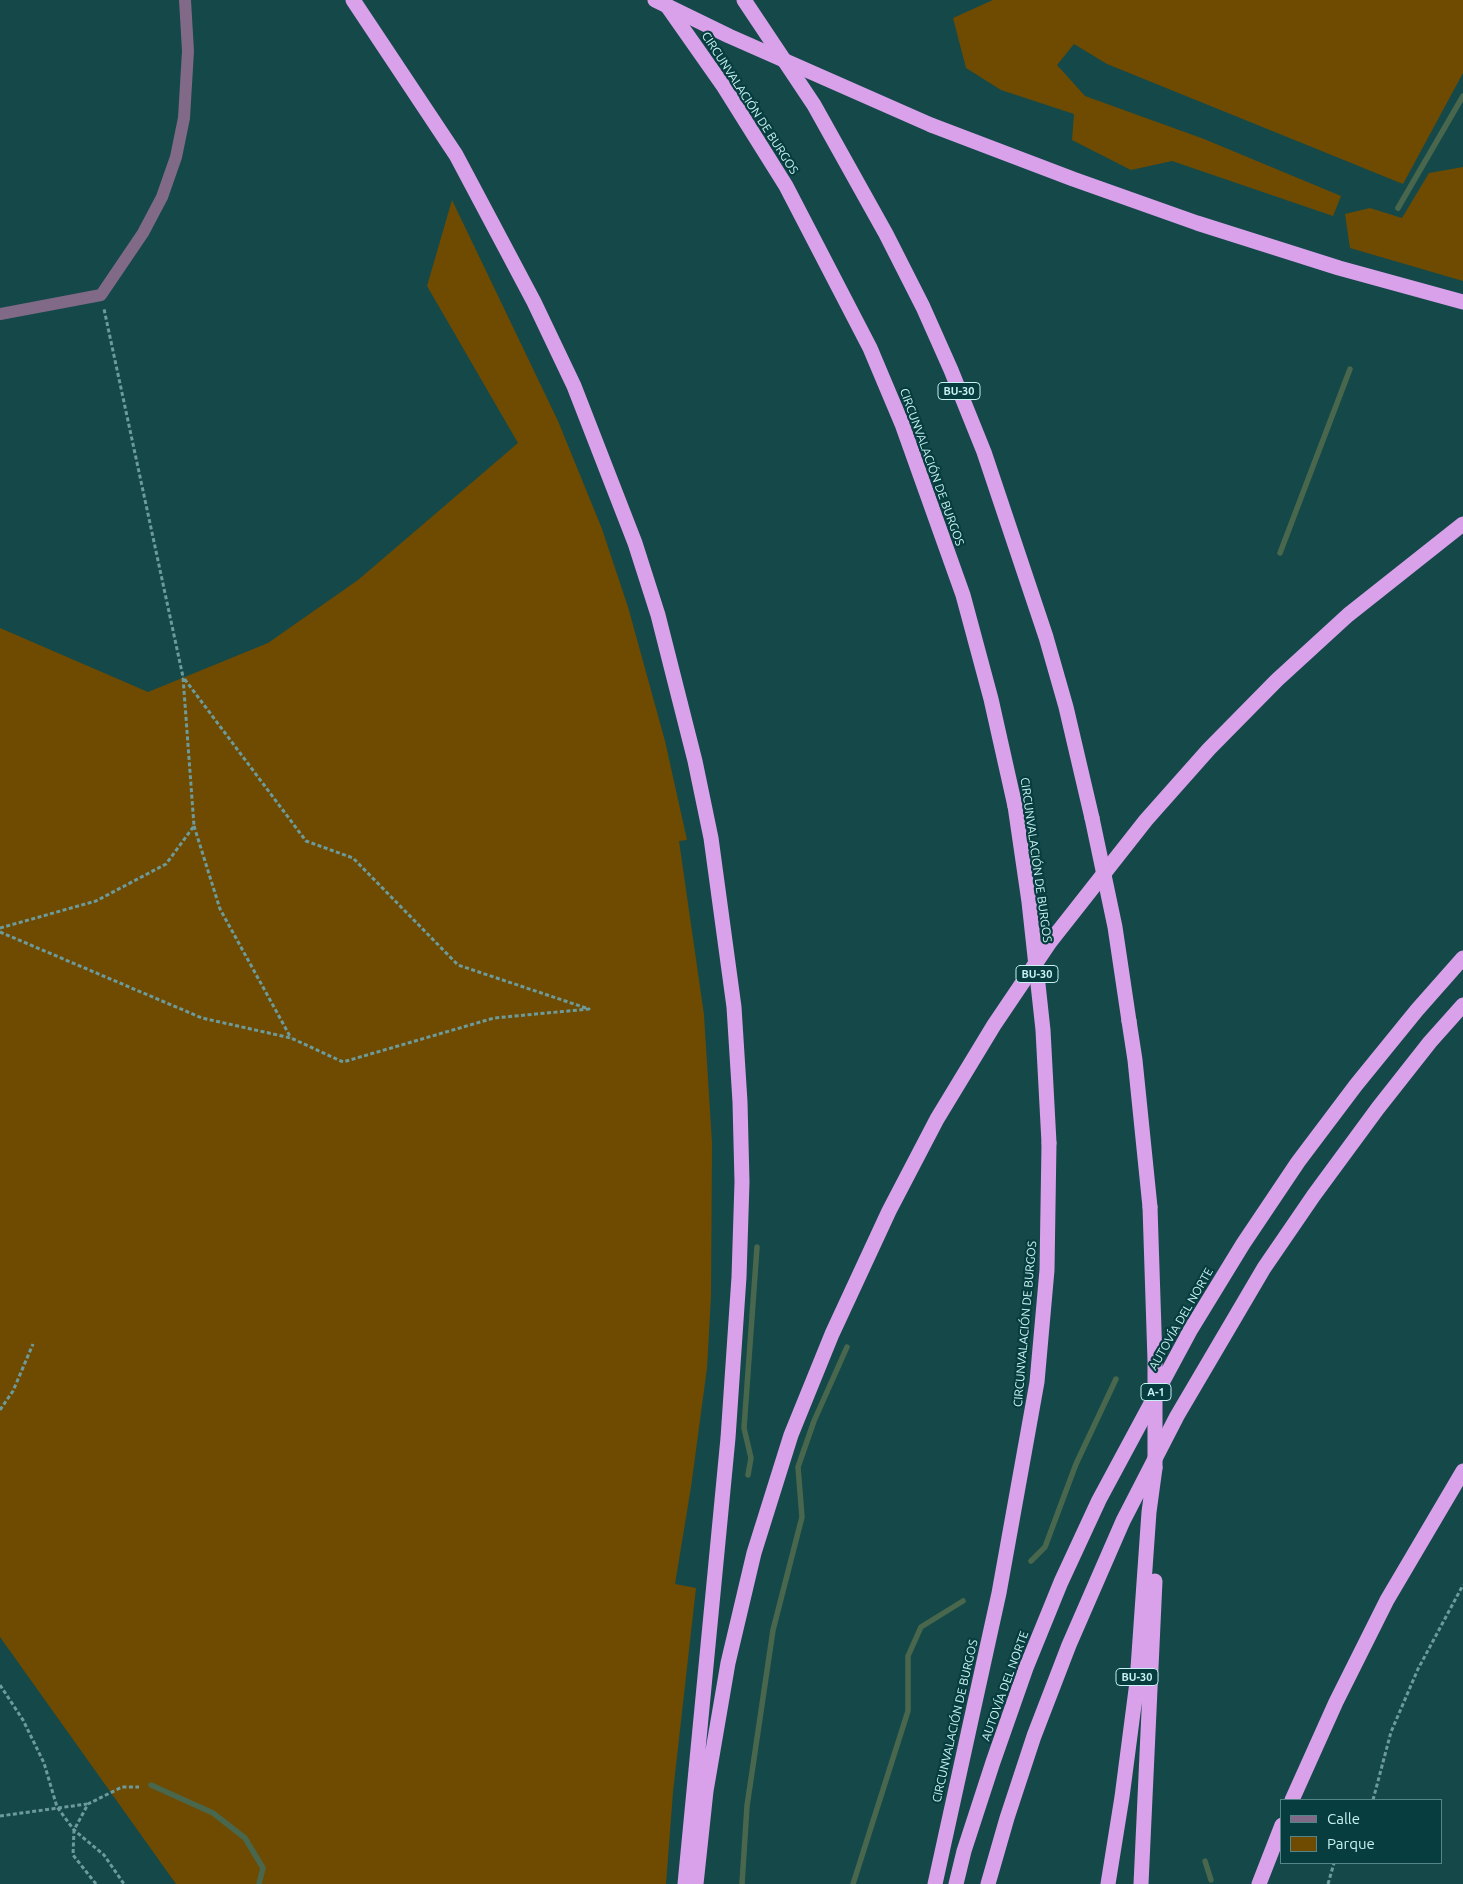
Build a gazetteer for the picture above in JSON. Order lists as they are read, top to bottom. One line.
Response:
{"streets":{"highway":["CIRCUNVALACIÓN DE BURGOS","BU-30","AUTOVÍA DEL NORTE","A-1"]},"legend":["Calle","Parque"]}
